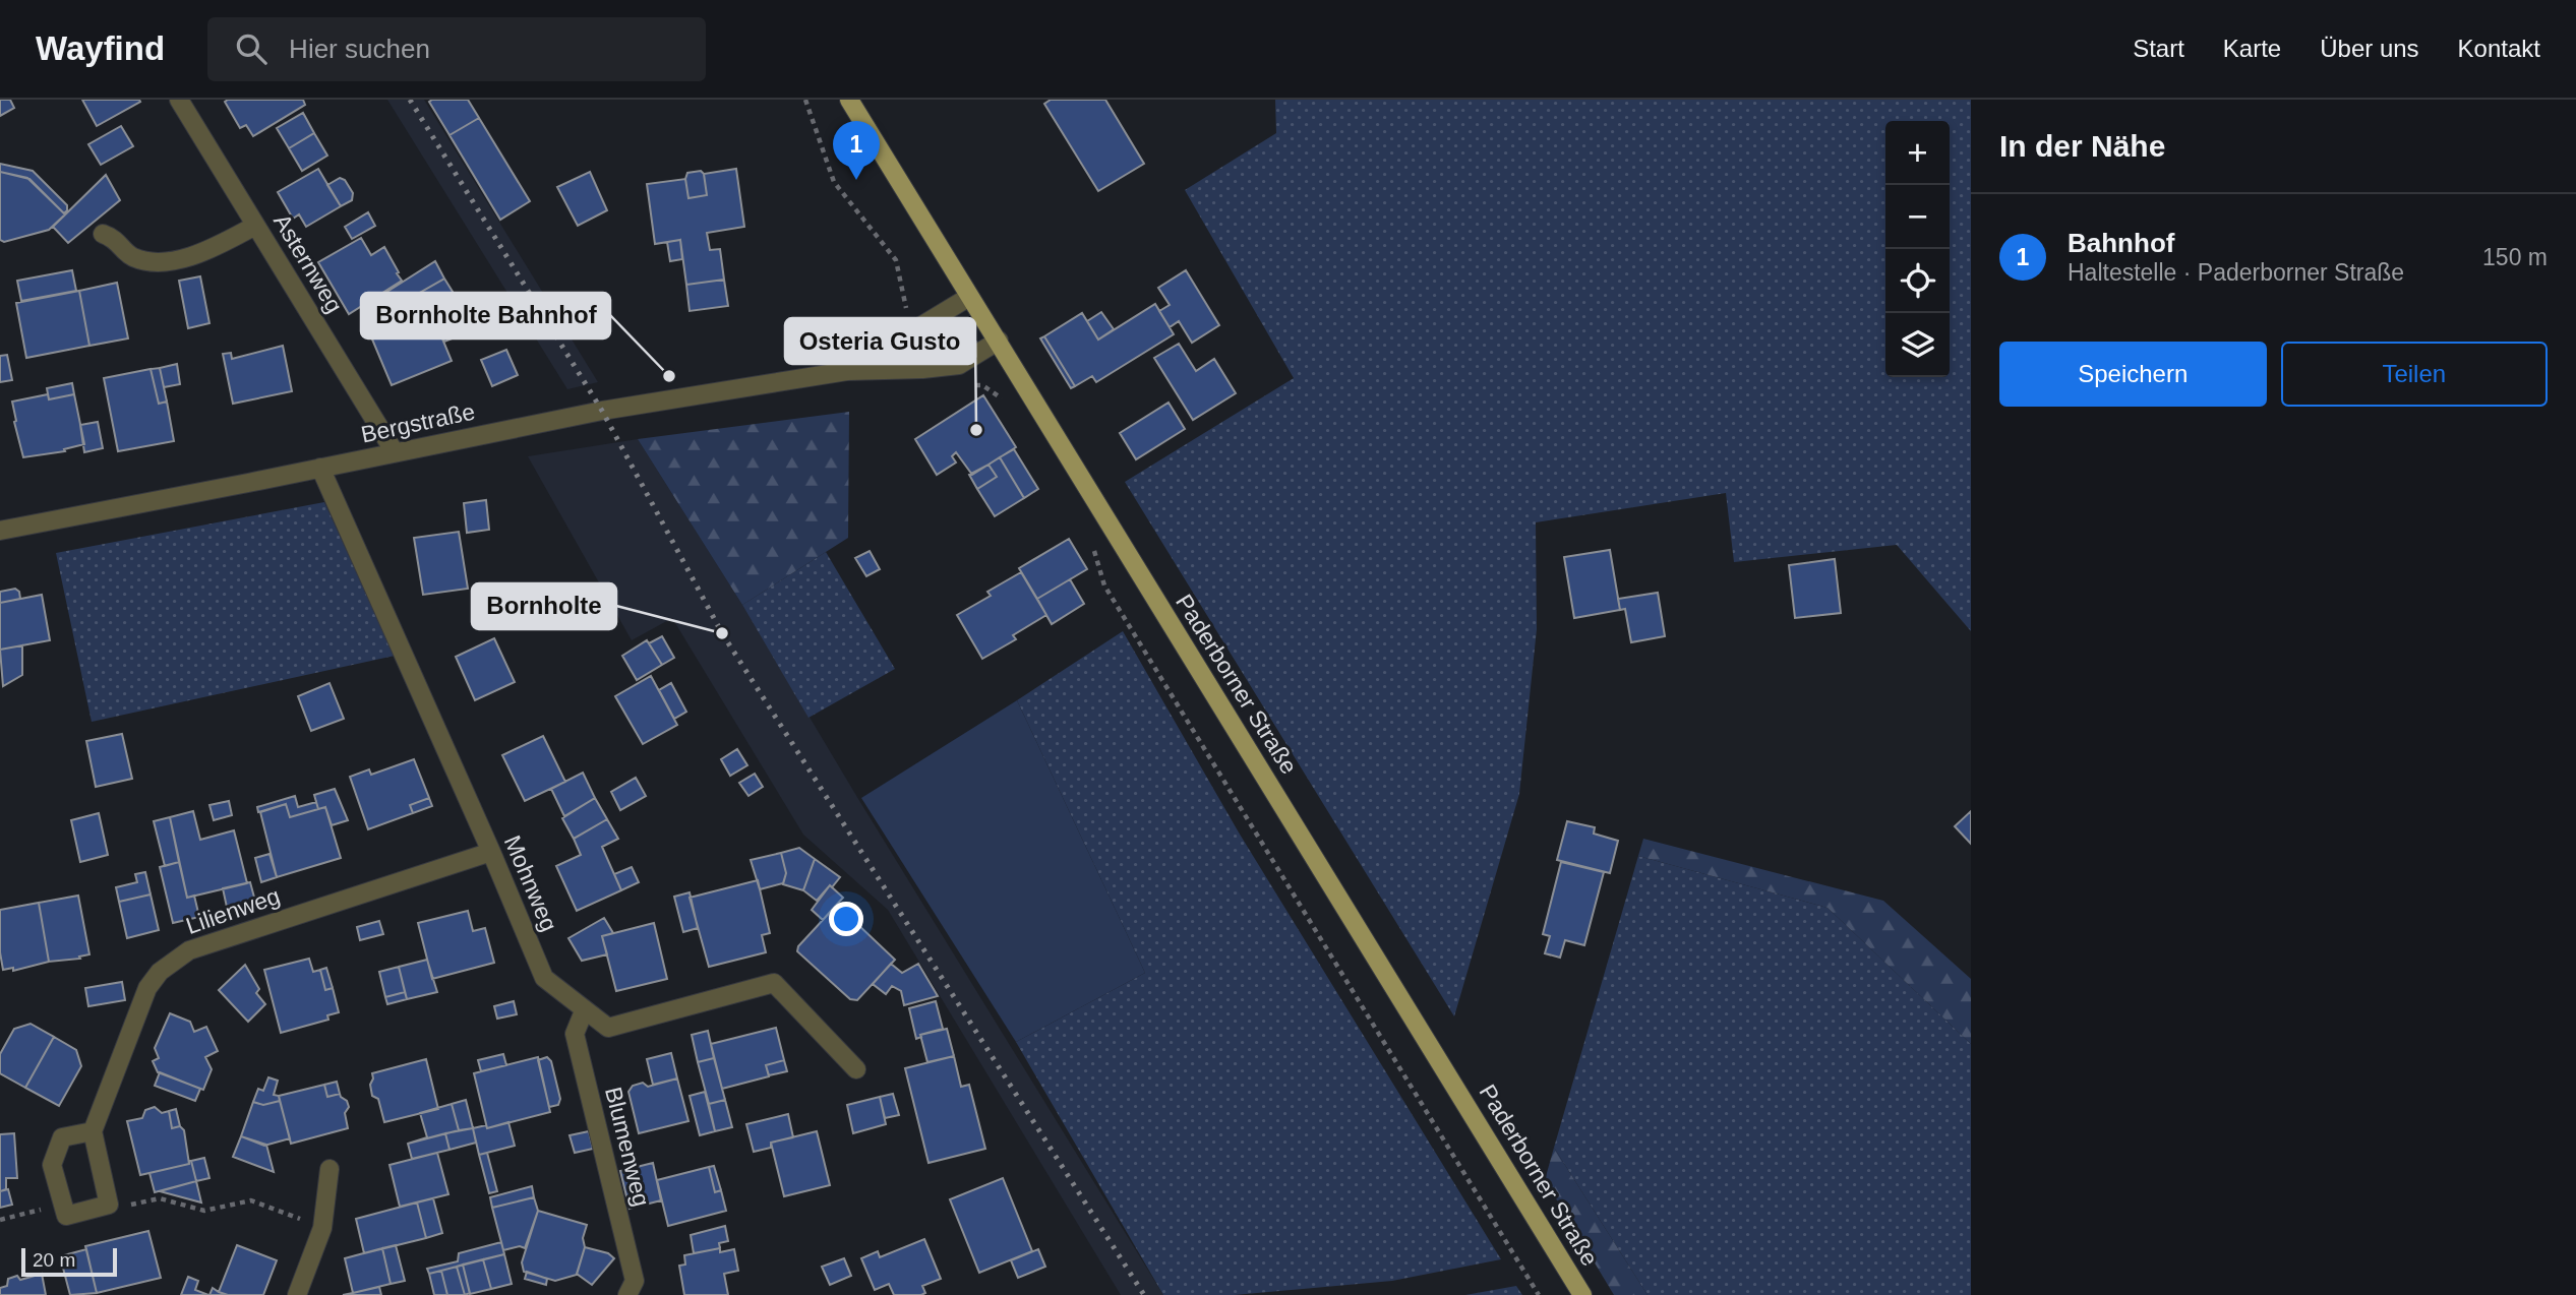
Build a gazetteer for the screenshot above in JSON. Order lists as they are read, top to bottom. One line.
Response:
{"streets":{"main road":["Paderborner Straße"],"street":["Asternweg","Bergstraße","Mohnweg","Lilienweg","Blumenweg"]},"crossings":[["Asternweg","Bergstraße"],["Bergstraße","Paderborner Straße"],["Bergstraße","Mohnweg"],["Mohnweg","Lilienweg"],["Mohnweg","Blumenweg"]],"places":["Bornholte Bahnhof","Osteria Gusto","Bornholte"],"scale_bar":"20 m","page":{"header":"Wayfind","search":"Hier suchen","nav":["Start","Karte","Über uns","Kontakt"],"heading":"In der Nähe","map_buttons":["+","−"],"pins":"1","list":[{"mark":"1","name":"Bahnhof","note":"Haltestelle · Paderborner Straße","value":"150 m"}],"buttons":["Speichern","Teilen"],"scale":"20 m"}}
